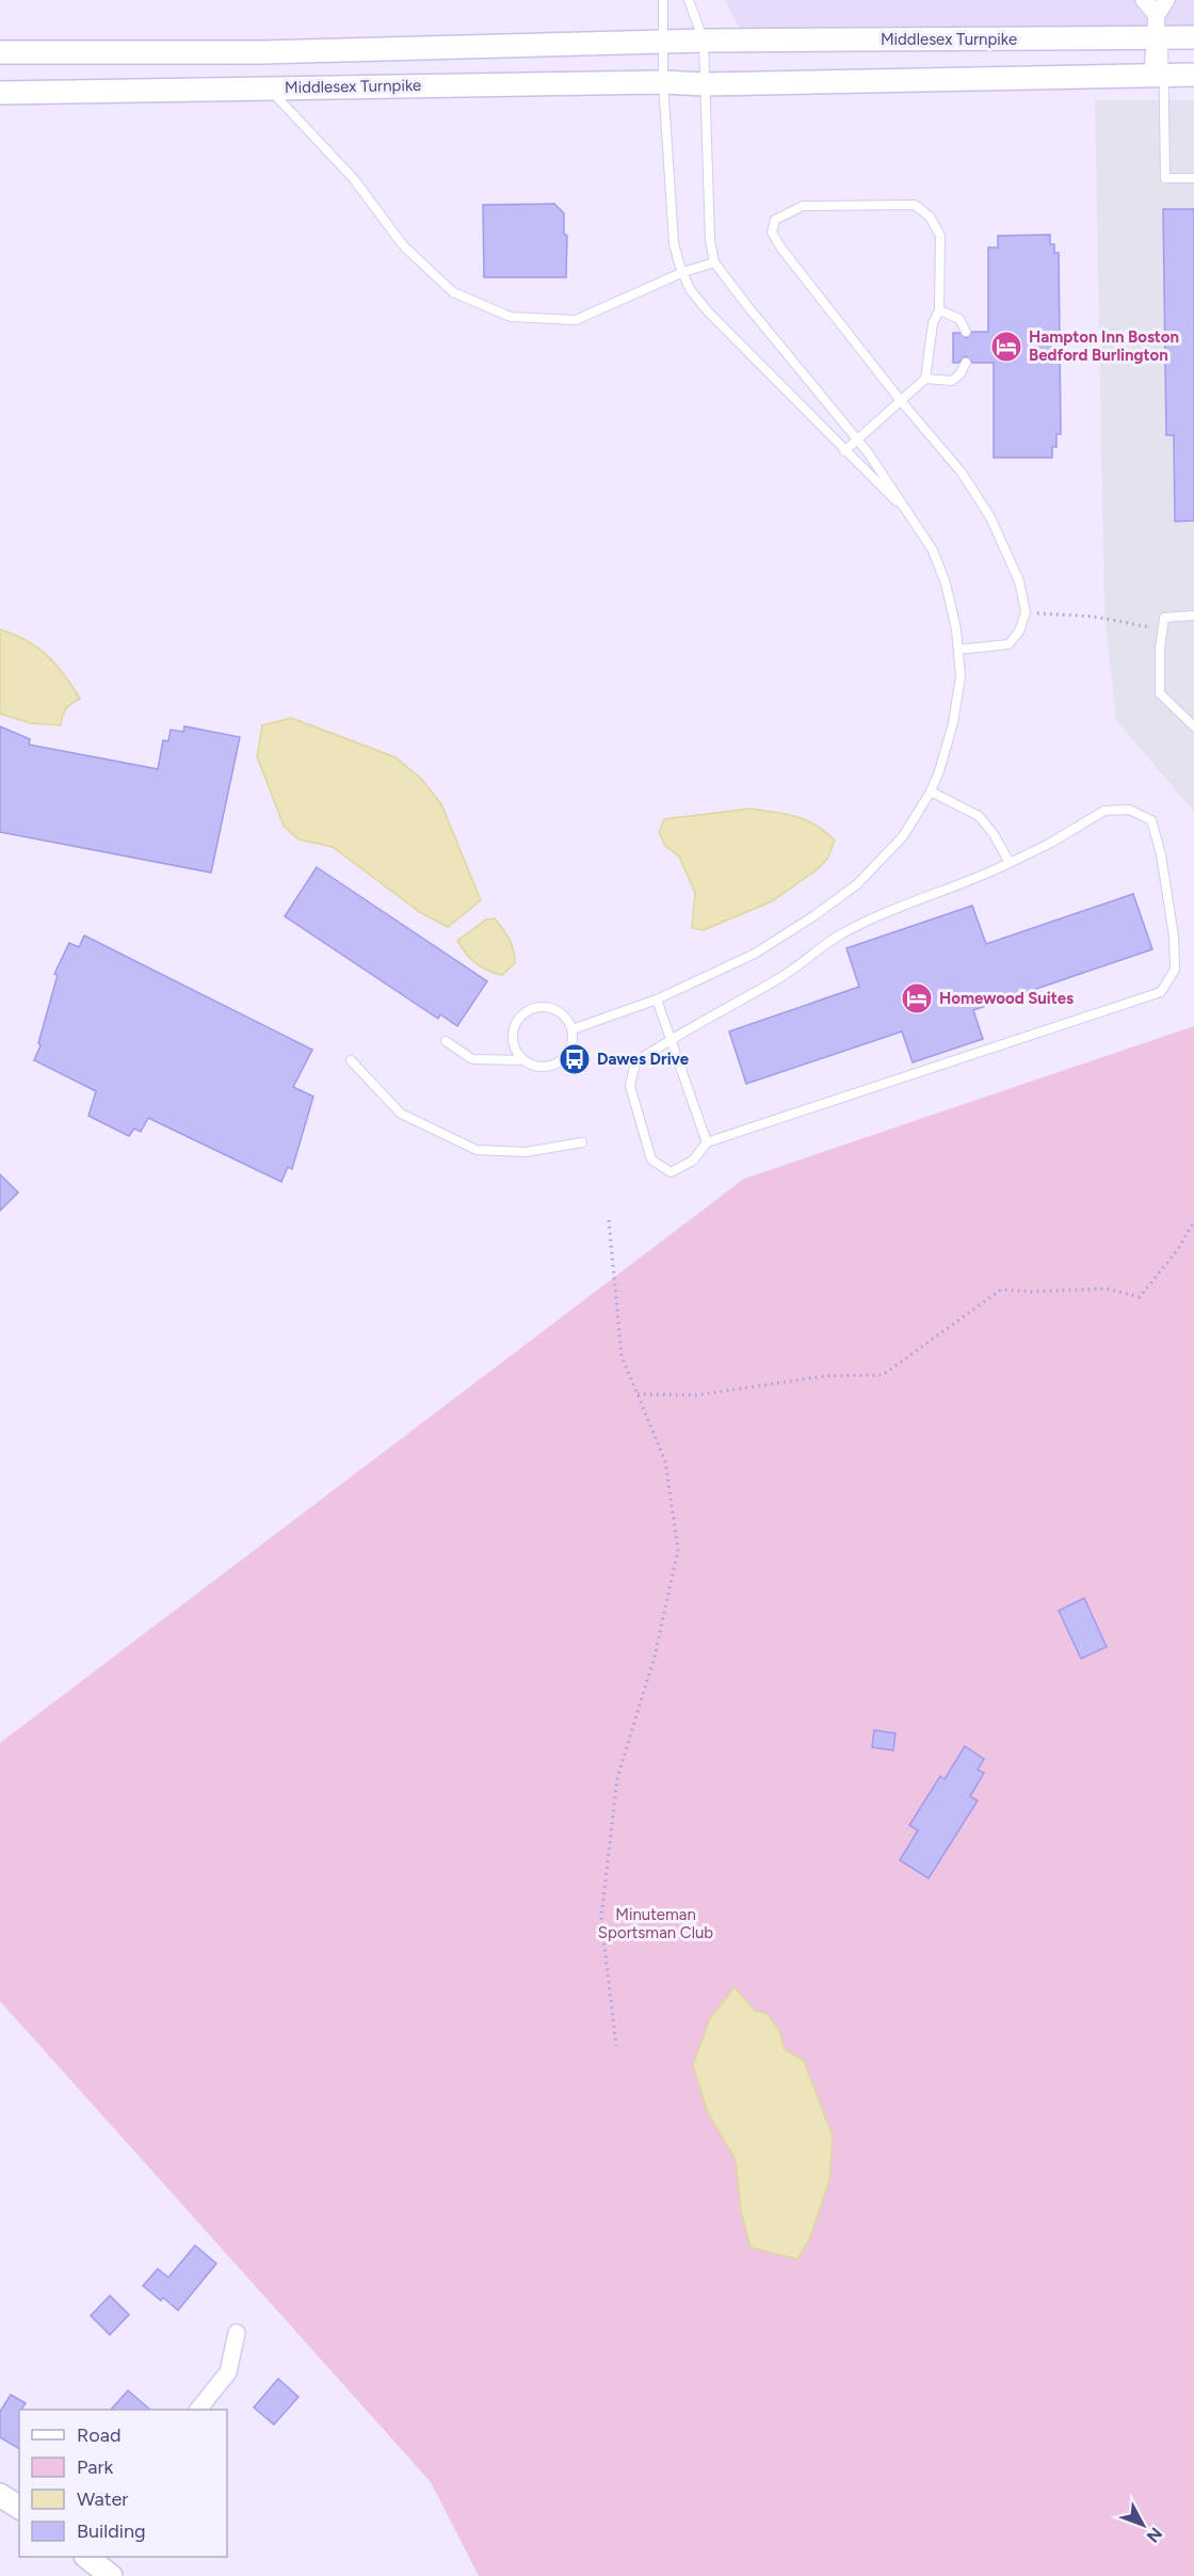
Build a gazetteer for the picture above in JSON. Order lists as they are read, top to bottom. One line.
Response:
{"streets":{"main road":["Middlesex Turnpike"]},"parks":["Minuteman Sportsman Club"],"places":{"hotel":["Hampton Inn Boston Bedford Burlington","Homewood Suites"],"bus stop":["Dawes Drive"]},"legend":["Road","Park","Water","Building"],"north":"bottom right"}
